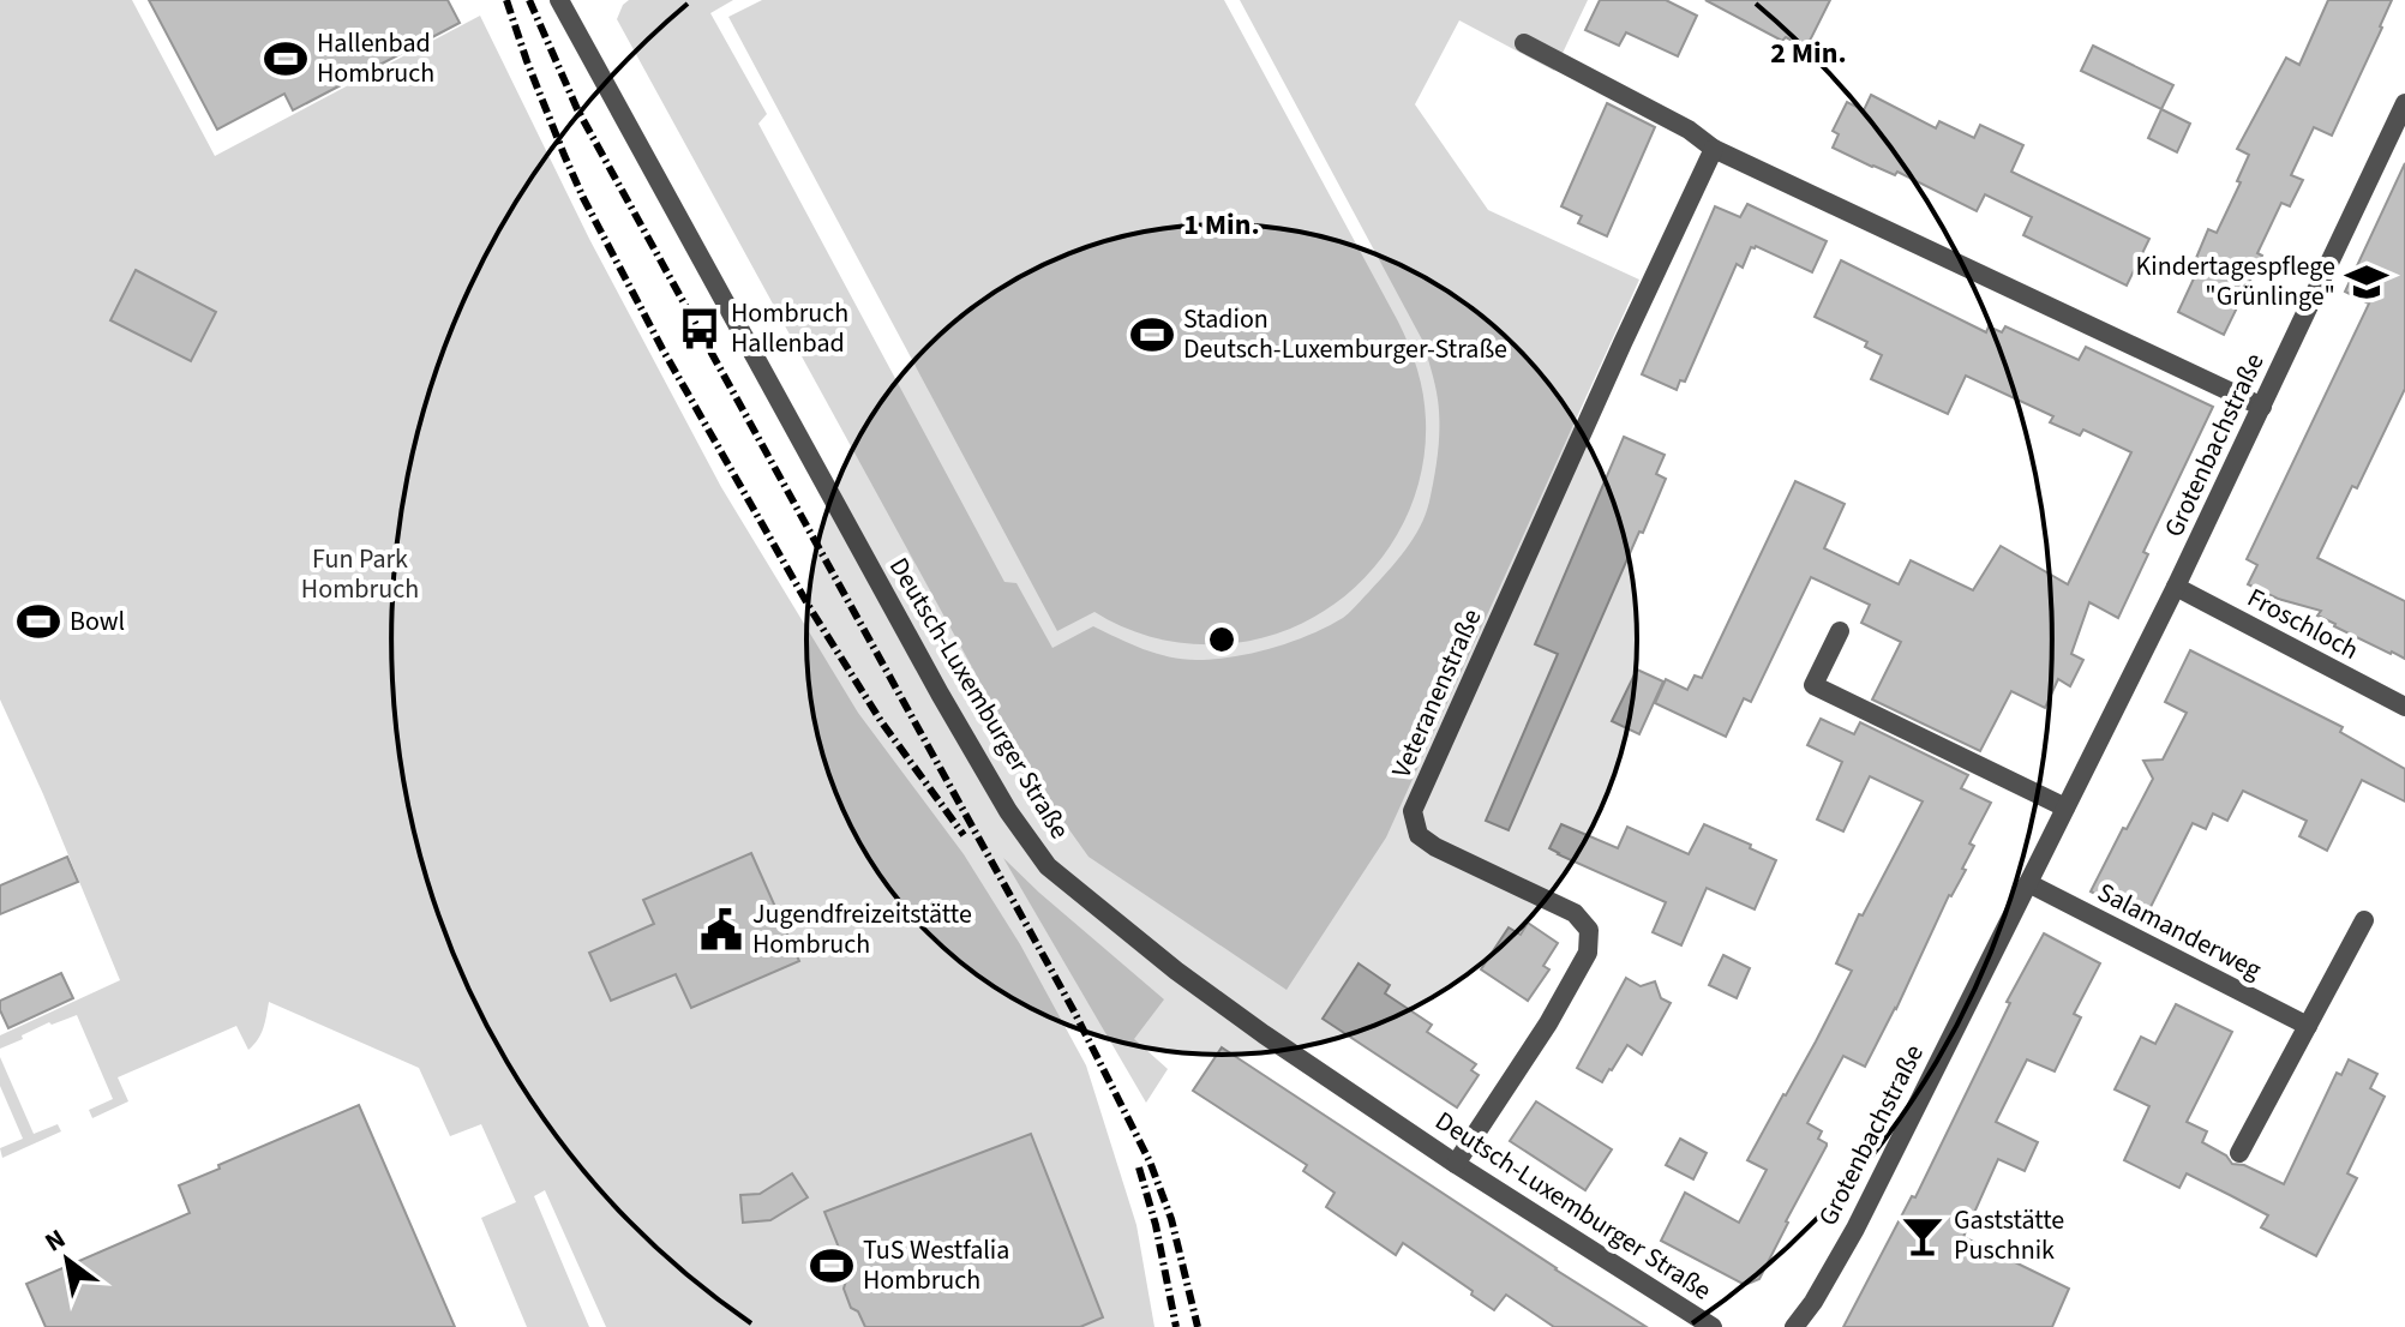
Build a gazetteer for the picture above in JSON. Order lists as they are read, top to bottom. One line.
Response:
{"streets":{"street":["Grotenbachstraße","Froschloch","Veteranenstraße","Deutsch-Luxemburger Straße","Salamanderweg"]},"crossings":[["Grotenbachstraße","Froschloch"],["Grotenbachstraße","Salamanderweg"],["Veteranenstraße","Deutsch-Luxemburger Straße"]],"parks":["Fun Park Hombruch"],"places":{"sports":["Hallenbad Hombruch","Stadion Deutsch-Luxemburger-Straße","Bowl","TuS Westfalia Hombruch"],"school or university":["Kindertagespflege \"Grünlinge\""],"bus stop":["Hombruch Hallenbad"],"public building":["Jugendfreizeitstätte Hombruch"],"bar":["Gaststätte Puschnik"]},"north":"top left","rings":["2 Min.","1 Min."]}
